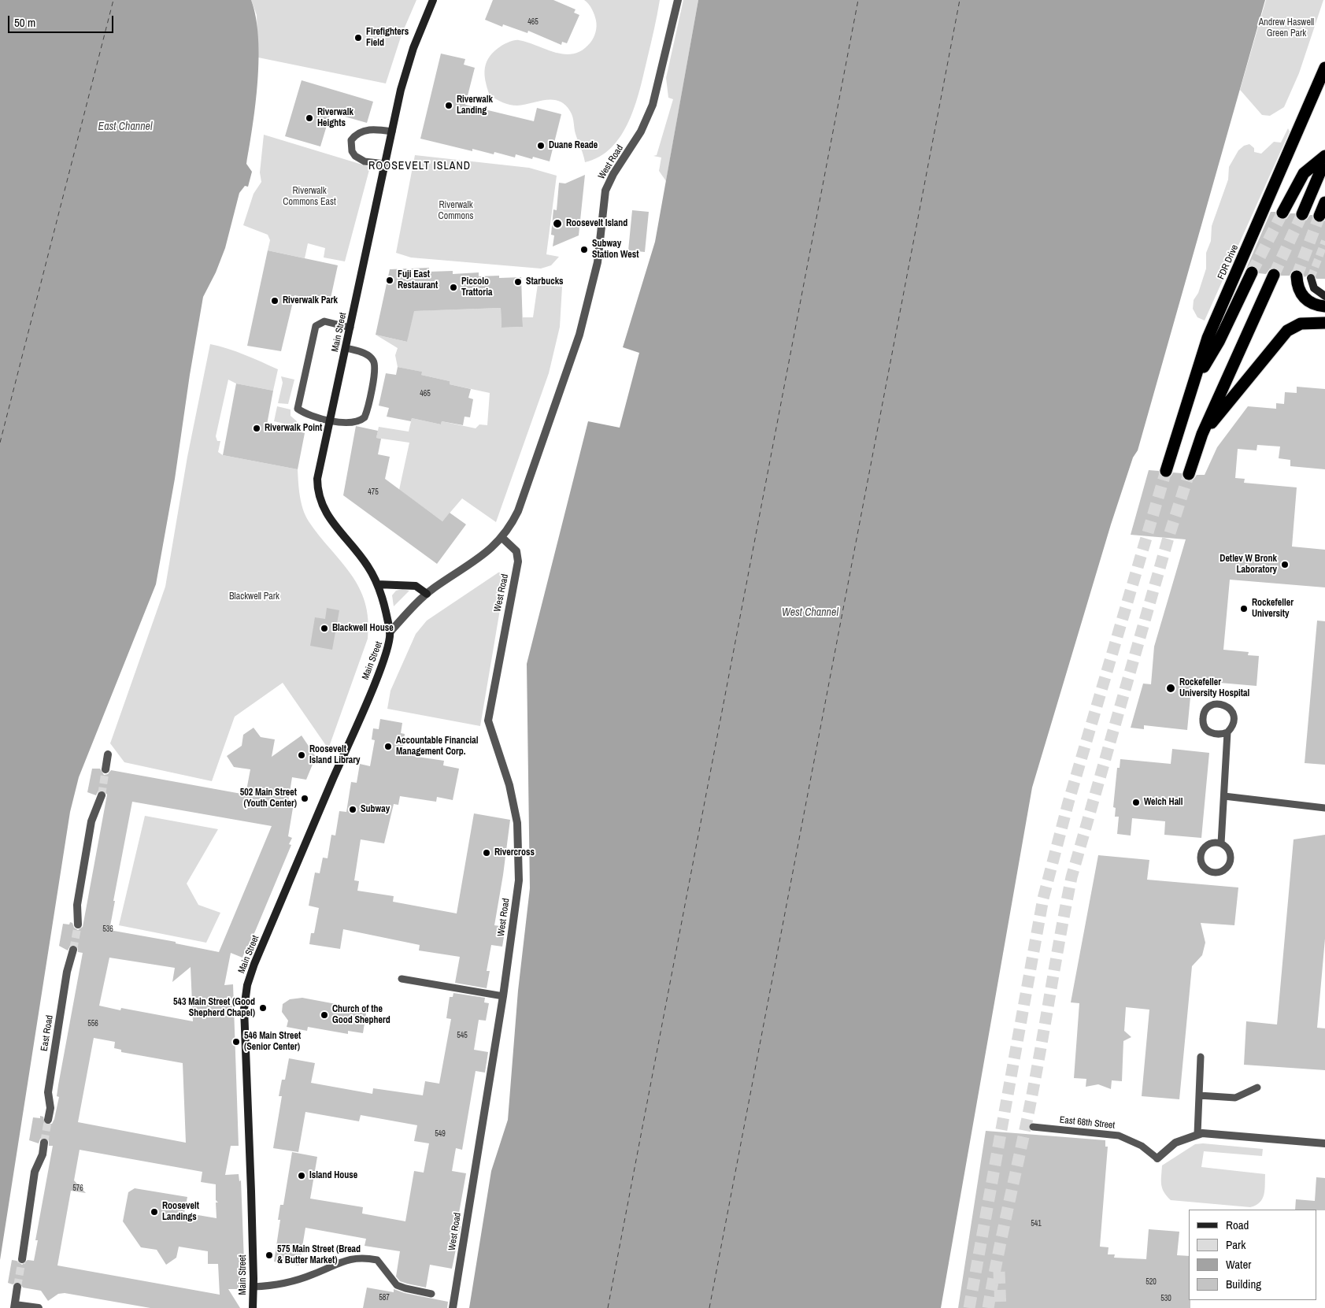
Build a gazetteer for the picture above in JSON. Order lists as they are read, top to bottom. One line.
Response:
{"streets":{"highway":["FDR Drive"],"street":["West Road","Main Street","East Road"],"lane":["East 68th Street"]},"crossings":[["West Road","Main Street"]],"districts":["ROOSEVELT ISLAND"],"water":["East Channel","West Channel"],"parks":["Andrew Haswell Green Park","Riverwalk Commons East","Riverwalk Commons","Blackwell Park"],"places":["Firefighters Field","Riverwalk Landing","Riverwalk Heights","Duane Reade","Roosevelt Island","Subway Station West","Fuji East Restaurant","Starbucks","Piccolo Trattoria","Riverwalk Park","Riverwalk Point","Detlev W Bronk Laboratory","Rockefeller University","Blackwell House","Rockefeller University Hospital","Accountable Financial Management Corp.","Roosevelt Island Library","502 Main Street (Youth Center)","Welch Hall","Subway","Rivercross","543 Main Street (Good Shepherd Chapel)","Church of the Good Shepherd","546 Main Street (Senior Center)","Island House","Roosevelt Landings","575 Main Street (Bread & Butter Market)"],"house_numbers":["465","465","475","536","556","545","549","576","541","520","587","530"],"legend":["Road","Park","Water","Building"],"scale_bar":"50 m"}
